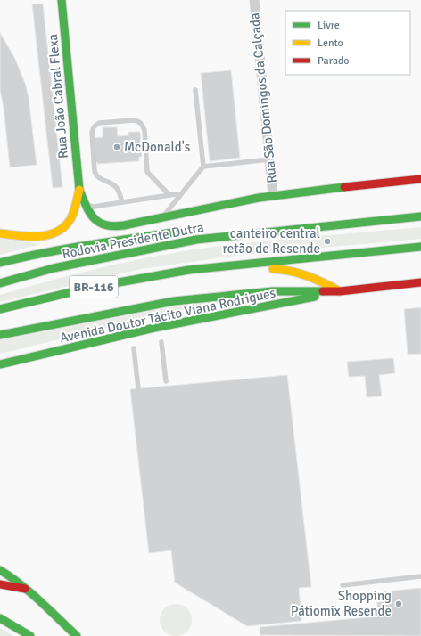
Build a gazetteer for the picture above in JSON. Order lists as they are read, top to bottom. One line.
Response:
{"streets":{"main road":["Rua João Cabral Flexa","Rodovia Presidente Dutra","BR-116","Avenida Doutor Tácito Viana Rodrigues"],"street":["Rua São Domingos da Calçada"]},"places":["McDonald's","canteiro central retão de Resende","Shopping Pátiomix Resende"],"legend":["Livre","Lento","Parado"]}
